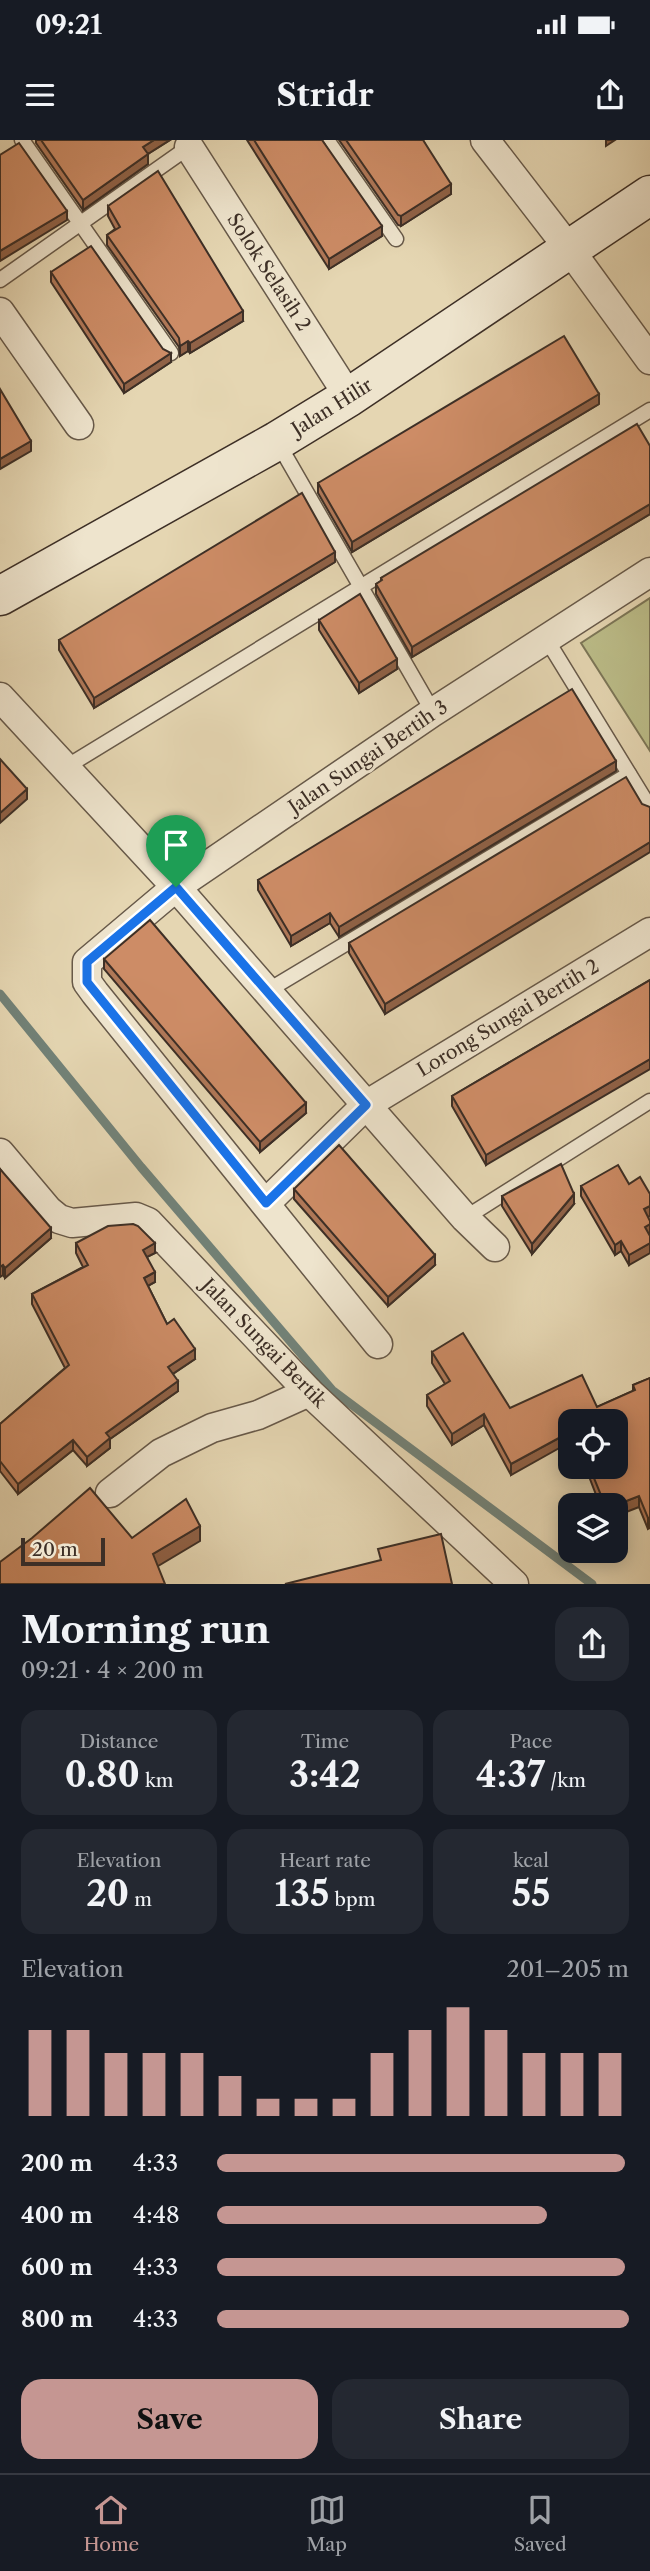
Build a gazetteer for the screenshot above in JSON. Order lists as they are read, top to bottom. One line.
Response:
{"streets":{"street":["Solok Selasih 2","Jalan Hilir","Jalan Sungai Bertih 3","Lorong Sungai Bertih 2","Jalan Sungai Bertik"]},"crossings":[["Solok Selasih 2","Jalan Hilir"],["Jalan Sungai Bertih 3","Lorong Sungai Bertih 2"]],"scale_bar":"20 m","page":{"status":"09:21","header":"Stridr","scale":"20 m","heading":["Morning run","09:21 · 4 × 200 m"],"stats":[["Distance","0.80 km"],["Time","3:42"],["Pace","4:37 /km"],["Elevation","20 m"],["Heart rate","135 bpm"],["kcal","55"]],"chart":["Elevation","201–205 m"],"list":[{"name":"200 m","note":"4:33"},{"name":"400 m","note":"4:48"},{"name":"600 m","note":"4:33"},{"name":"800 m","note":"4:33"}],"buttons":["Save","Share"],"tabs":["Home","Map","Saved"]}}
